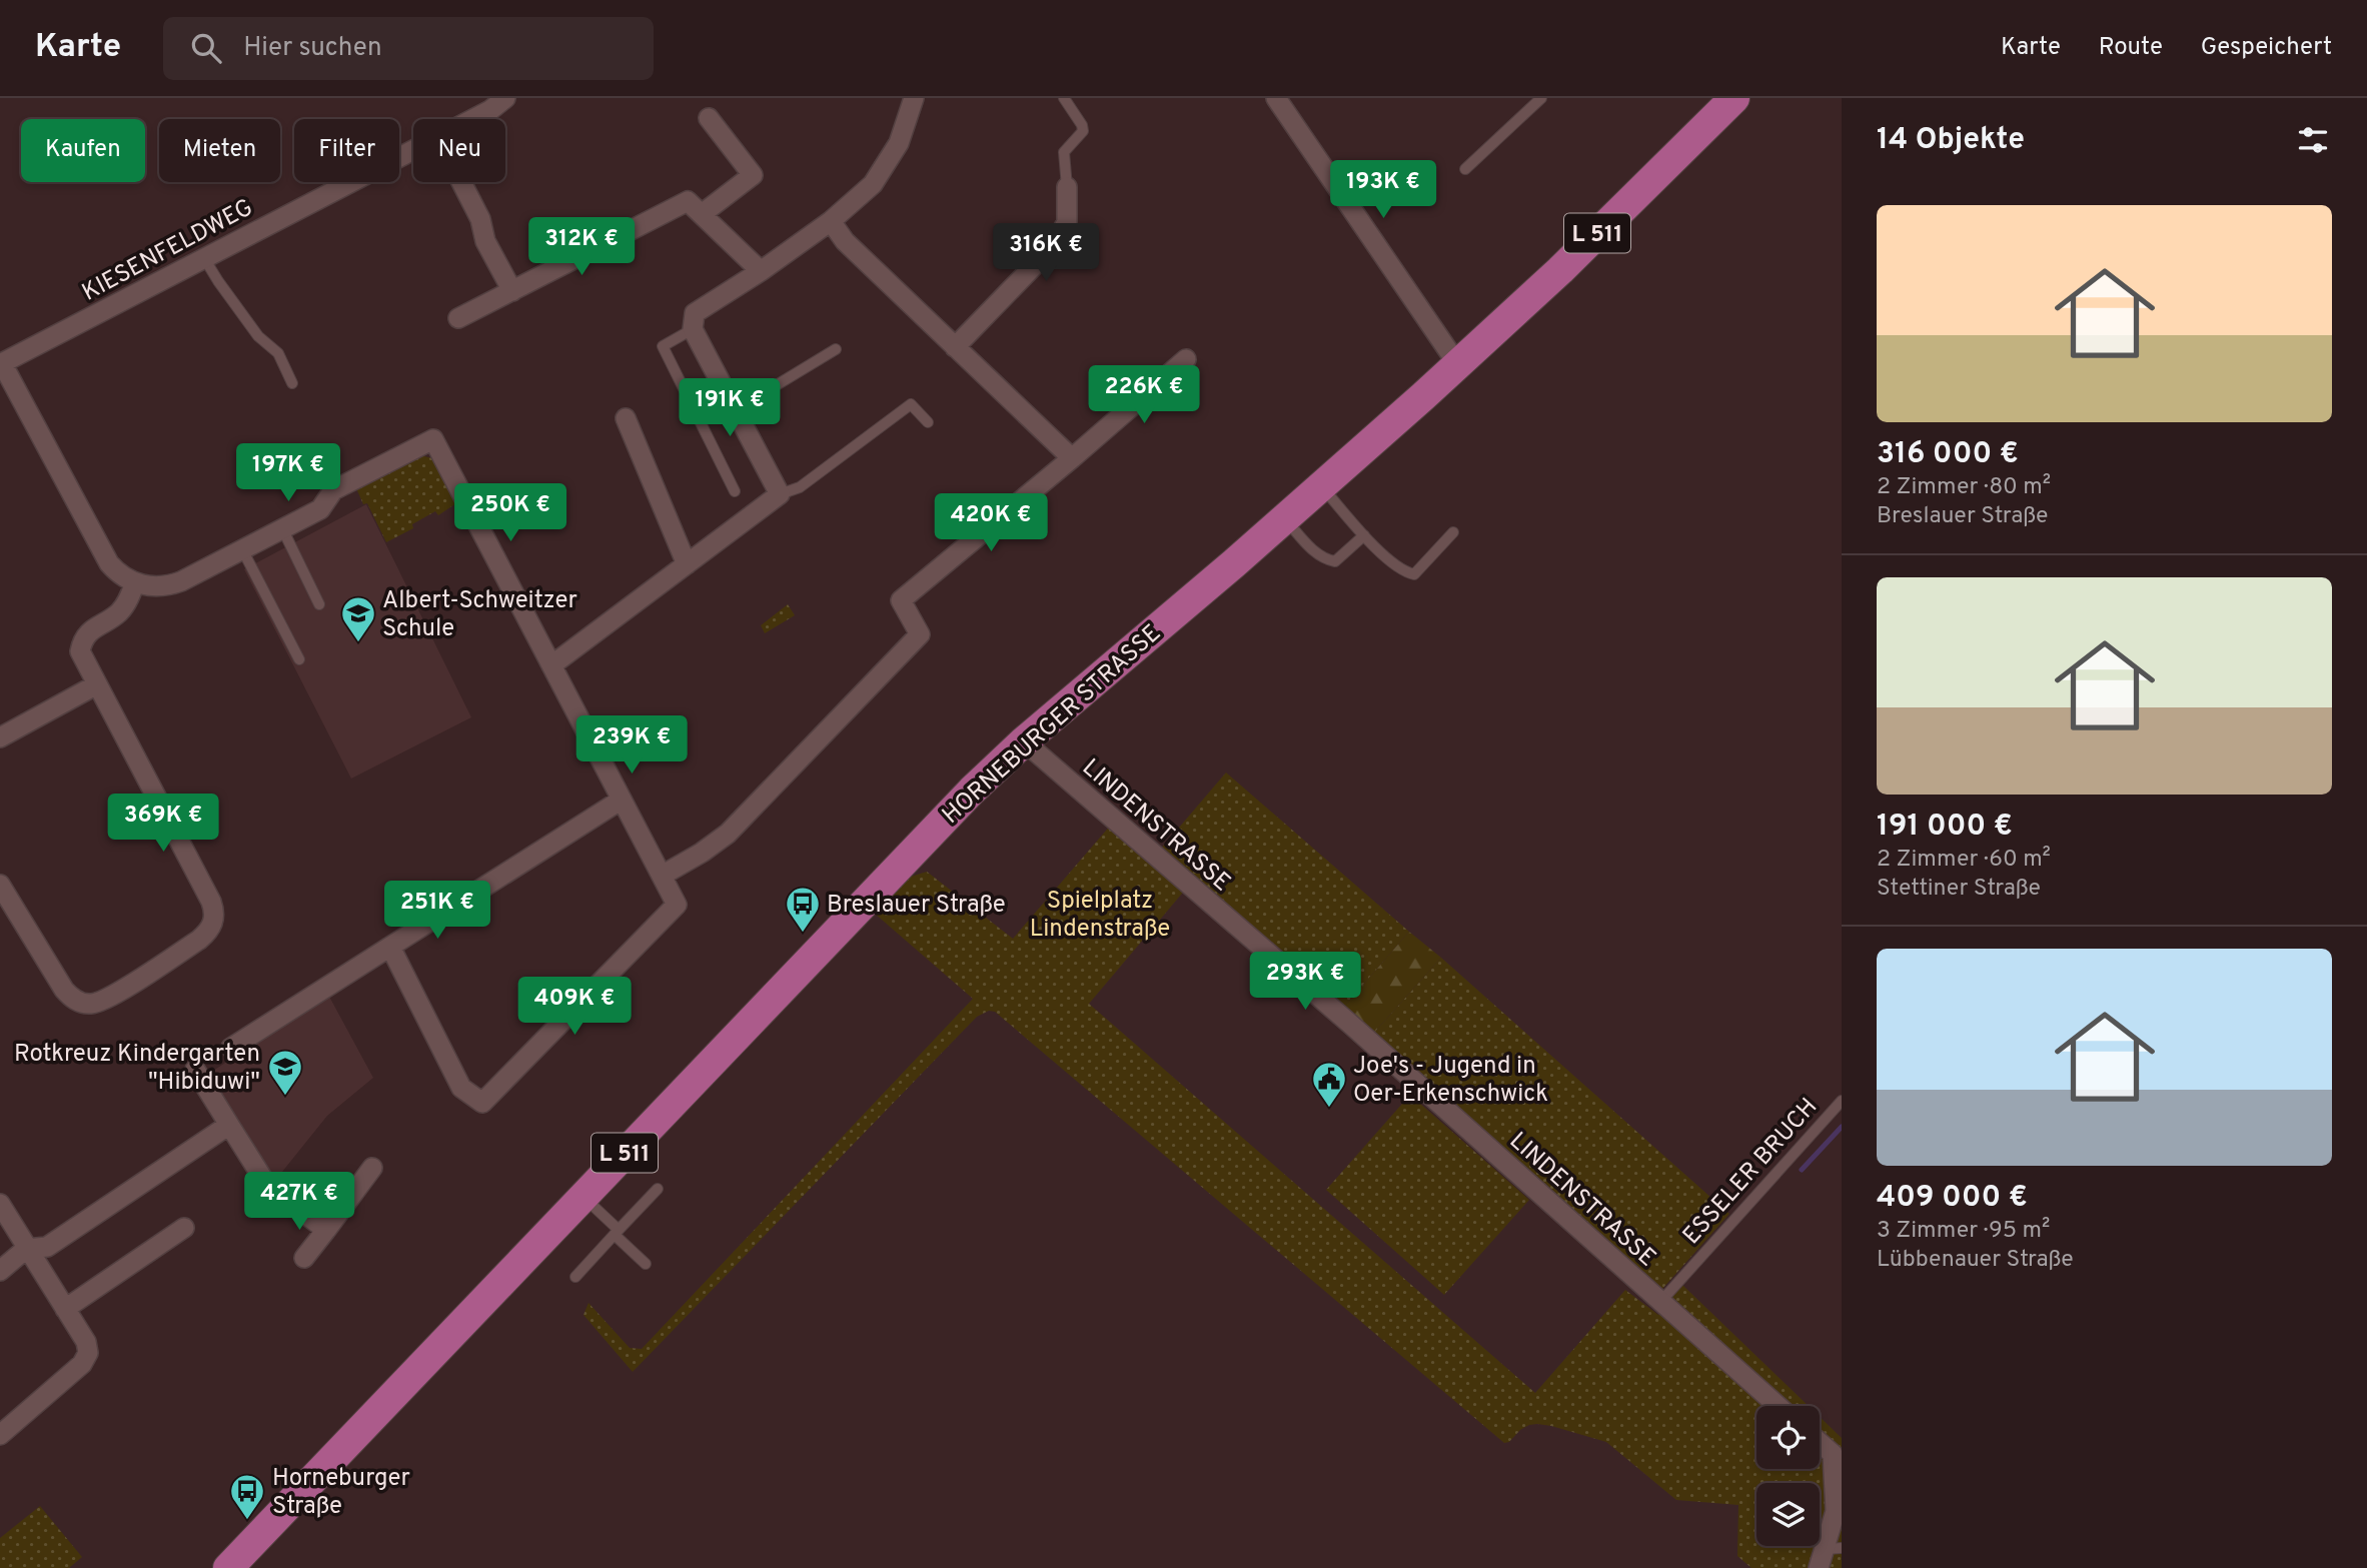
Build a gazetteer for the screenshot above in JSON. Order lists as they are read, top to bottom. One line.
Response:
{"streets":{"main road":["L 511","HORNEBURGER STRASSE"],"street":["KIESENFELDWEG","LINDENSTRASSE"],"lane":["ESSELER BRUCH"]},"crossings":[["HORNEBURGER STRASSE","LINDENSTRASSE"],["LINDENSTRASSE","ESSELER BRUCH"]],"parks":["Spielplatz Lindenstraße"],"places":{"school or university":["Albert-Schweitzer Schule","Rotkreuz Kindergarten \"Hibiduwi\""],"bus stop":["Breslauer Straße","Horneburger Straße"],"public building":["Joe's - Jugend in Oer-Erkenschwick"]},"page":{"header":"Karte","search":"Hier suchen","nav":["Karte","Route","Gespeichert"],"heading":"14 Objekte","chip":["Kaufen","Mieten","Filter","Neu"],"price":["193K €","312K €","316K €","226K €","191K €","197K €","250K €","420K €","239K €","369K €","251K €","293K €","409K €","427K €"],"list":[{"name":"316 000 €","note":"2 Zimmer · 80 m² · Breslauer Straße"},{"name":"191 000 €","note":"2 Zimmer · 60 m² · Stettiner Straße"},{"name":"409 000 €","note":"3 Zimmer · 95 m² · Lübbenauer Straße"}]}}
